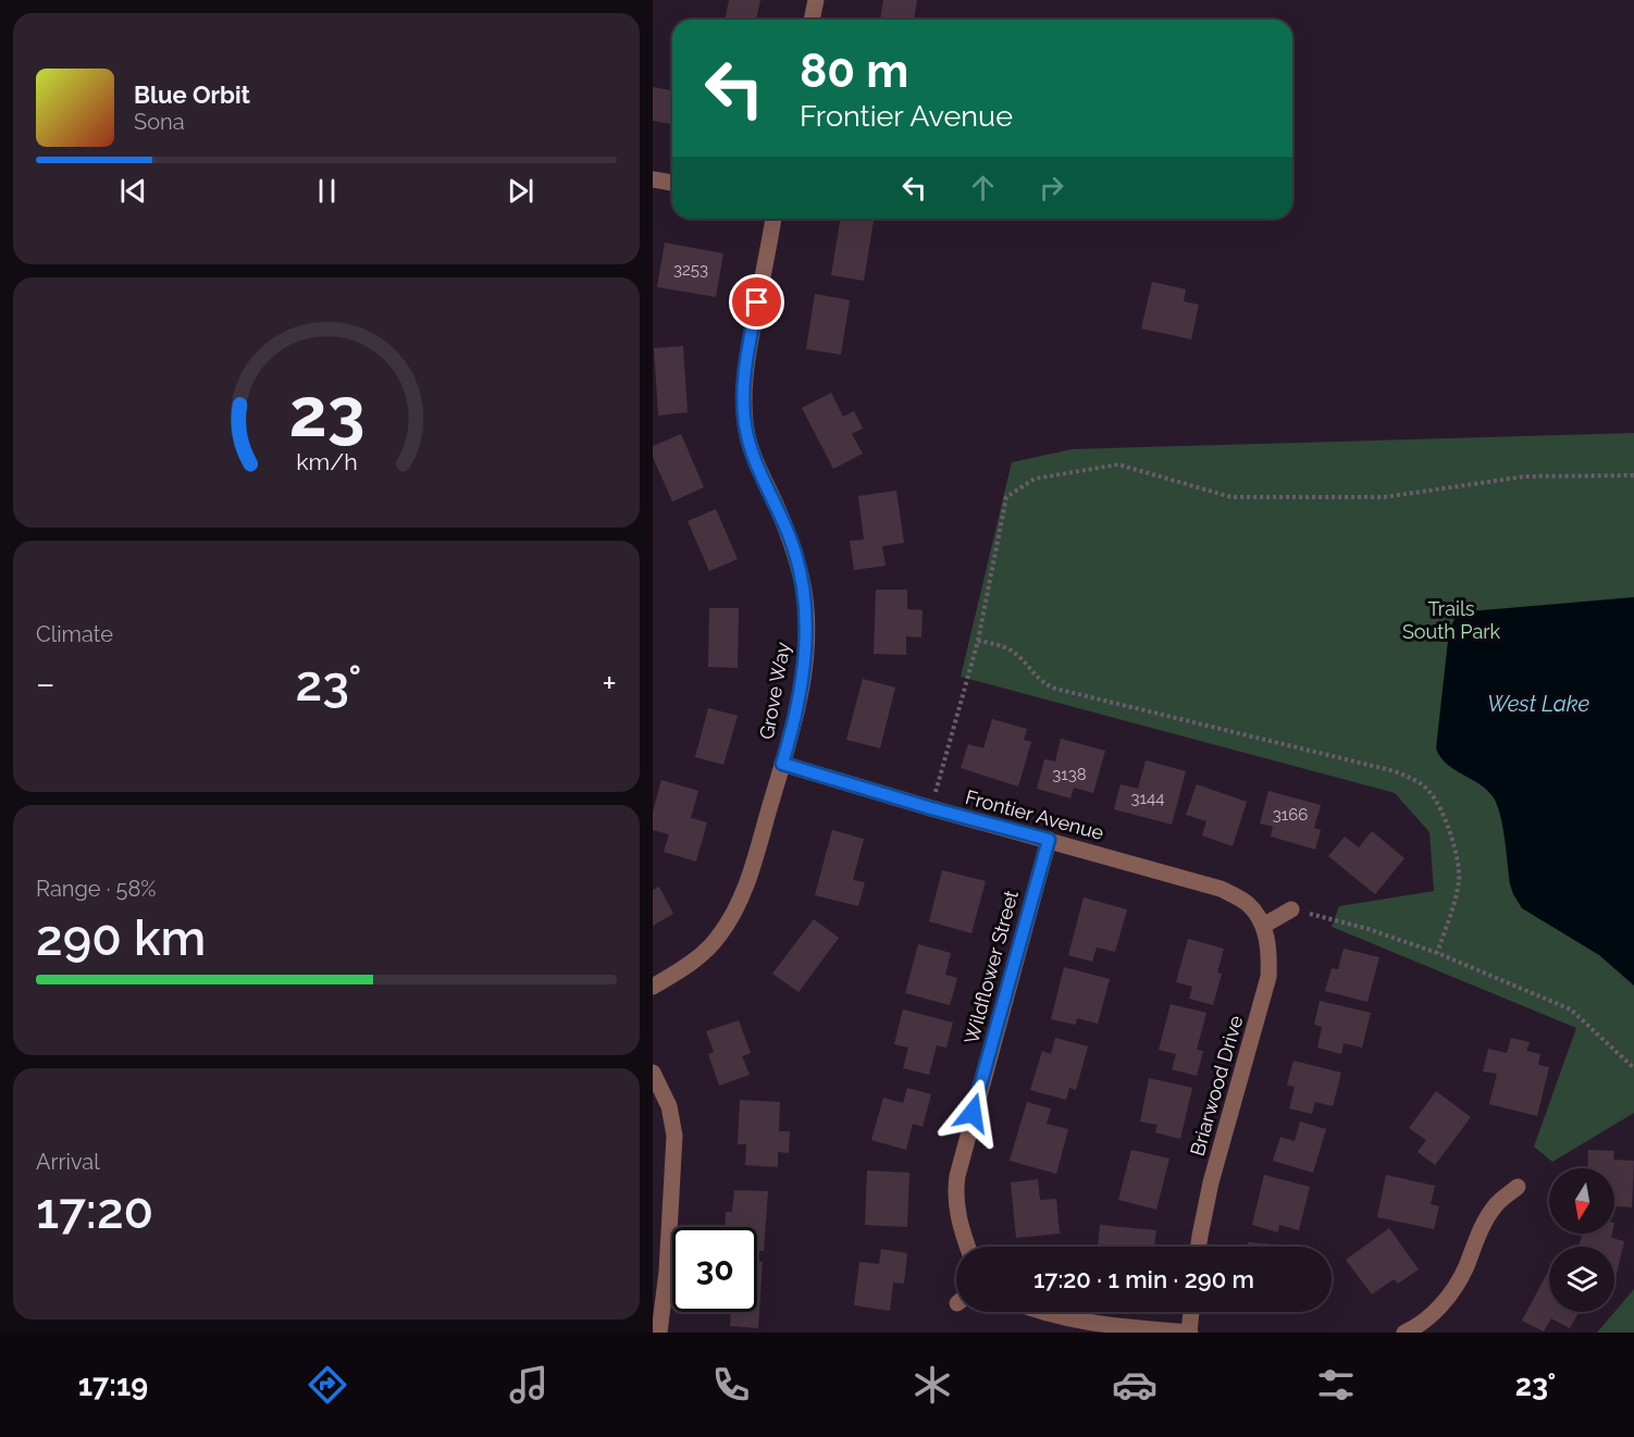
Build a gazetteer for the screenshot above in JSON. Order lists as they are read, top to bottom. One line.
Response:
{"streets":{"street":["Grove Way","Frontier Avenue","Wildflower Street","Briarwood Drive"]},"crossings":[["Grove Way","Frontier Avenue"],["Frontier Avenue","Wildflower Street"],["Frontier Avenue","Briarwood Drive"]],"water":["West Lake"],"parks":["Trails South Park"],"house_numbers":["3253","3138","3144","3166"],"north":"bottom","page":{"turn":["80 m","Frontier Avenue"],"song":["Blue Orbit","Sona"],"tile":["Climate",["Range · 58%","290 km"],["Arrival","17:20"]],"heat":["−","23°","+"],"limit":"30","trip":"17:20 · 1 min · 290 m","tabs":["17:19","23°"],"gauge":["23","km/h"]}}
